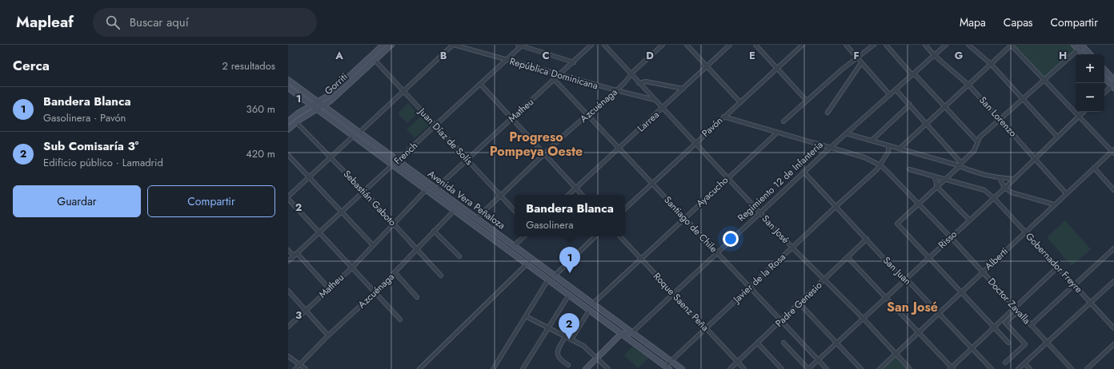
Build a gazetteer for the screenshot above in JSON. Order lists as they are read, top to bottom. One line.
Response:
{"streets":{"main road":["Gorriti","Avenida Vera Peñaloza"],"street":["República Dominicana","Azcuénaga","Matheu","San Lorenzo","Larrea","Pavón","Juan Díaz de Solís","French","Regimiento 12 de Infantería","Ayacucho","Sebastián Gaboto","Santiago de Chile","San José","Risso","Alberti","Gobernador Freyre","San Juan","Javier de la Rosa","Doctor Zavalla","Roque Saenz Peña","Padre Genesio"]},"crossings":[["República Dominicana","Azcuénaga"],["República Dominicana","Matheu"],["República Dominicana","French"],["República Dominicana","San José"],["Gorriti","Juan Díaz de Solís"],["Gorriti","Sebastián Gaboto"],["Gorriti","Avenida Vera Peñaloza"],["Azcuénaga","Juan Díaz de Solís"],["Azcuénaga","Sebastián Gaboto"],["Azcuénaga","Avenida Vera Peñaloza"],["Azcuénaga","Santiago de Chile"],["Azcuénaga","San José"],["Matheu","Juan Díaz de Solís"],["Matheu","Sebastián Gaboto"],["Matheu","Avenida Vera Peñaloza"],["Matheu","Santiago de Chile"],["San Lorenzo","Regimiento 12 de Infantería"],["San Lorenzo","Risso"],["San Lorenzo","Alberti"],["Larrea","Santiago de Chile"],["Larrea","San José"],["Pavón","Santiago de Chile"],["Pavón","San José"],["Pavón","Doctor Zavalla"],["Juan Díaz de Solís","French"],["French","Sebastián Gaboto"],["French","Avenida Vera Peñaloza"],["Regimiento 12 de Infantería","Avenida Vera Peñaloza"],["Regimiento 12 de Infantería","Santiago de Chile"],["Regimiento 12 de Infantería","San José"],["Regimiento 12 de Infantería","San Juan"],["Regimiento 12 de Infantería","Doctor Zavalla"],["Regimiento 12 de Infantería","Roque Saenz Peña"],["Ayacucho","Avenida Vera Peñaloza"],["Ayacucho","Santiago de Chile"],["Ayacucho","San José"],["Ayacucho","Doctor Zavalla"],["Ayacucho","Roque Saenz Peña"],["Avenida Vera Peñaloza","Javier de la Rosa"],["Santiago de Chile","Risso"],["Santiago de Chile","Javier de la Rosa"],["Santiago de Chile","Padre Genesio"],["San José","Risso"],["San José","Alberti"],["San José","Javier de la Rosa"],["San José","Padre Genesio"],["Risso","Gobernador Freyre"],["Risso","San Juan"],["Risso","Doctor Zavalla"],["Alberti","Gobernador Freyre"],["Alberti","San Juan"],["Alberti","Doctor Zavalla"],["San Juan","Javier de la Rosa"],["San Juan","Padre Genesio"],["Javier de la Rosa","Doctor Zavalla"],["Javier de la Rosa","Roque Saenz Peña"],["Roque Saenz Peña","Padre Genesio"]],"districts":["Progreso Pompeya Oeste","San José"],"page":{"header":"Mapleaf","search":"Buscar aquí","nav":["Mapa","Capas","Compartir"],"heading":["Cerca","2 resultados"],"map_buttons":["+","−"],"list":[{"mark":"1","name":"Bandera Blanca","note":"Gasolinera · Pavón","value":"360 m"},{"mark":"2","name":"Sub Comisaría 3°","note":"Edificio público · Lamadrid","value":"420 m"}],"buttons":["Guardar","Compartir"],"popup":["Bandera Blanca","Gasolinera"],"pins":["1","2"]},"grid":{"columns":["A","B","C","D","E","F","G","H"],"rows":["1","2","3"]}}
